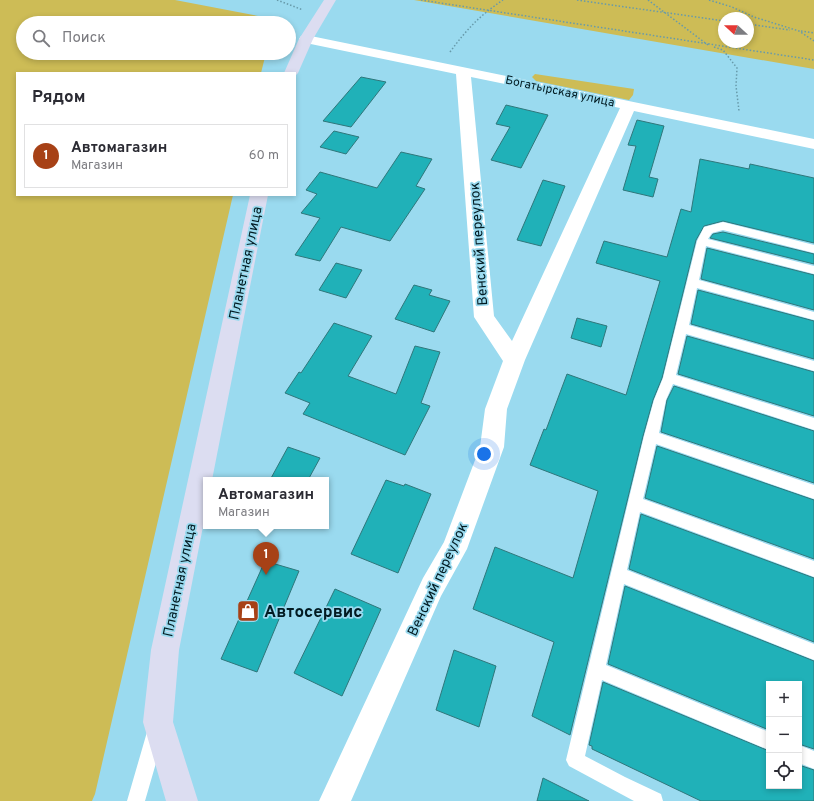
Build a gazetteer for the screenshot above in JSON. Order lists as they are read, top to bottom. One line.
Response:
{"streets":{"main road":["Планетная улица"],"street":["Богатырская улица","Венский переулок"]},"crossings":[["Богатырская улица","Венский переулок"]],"places":{"shop":["Автосервис"]},"north":"left","page":{"search":"Поиск","heading":"Рядом","list":[{"mark":"1","name":"Автомагазин","note":"Магазин","value":"60 m"}],"popup":["Автомагазин","Магазин"],"pins":"1","map_buttons":["+","−"]}}
